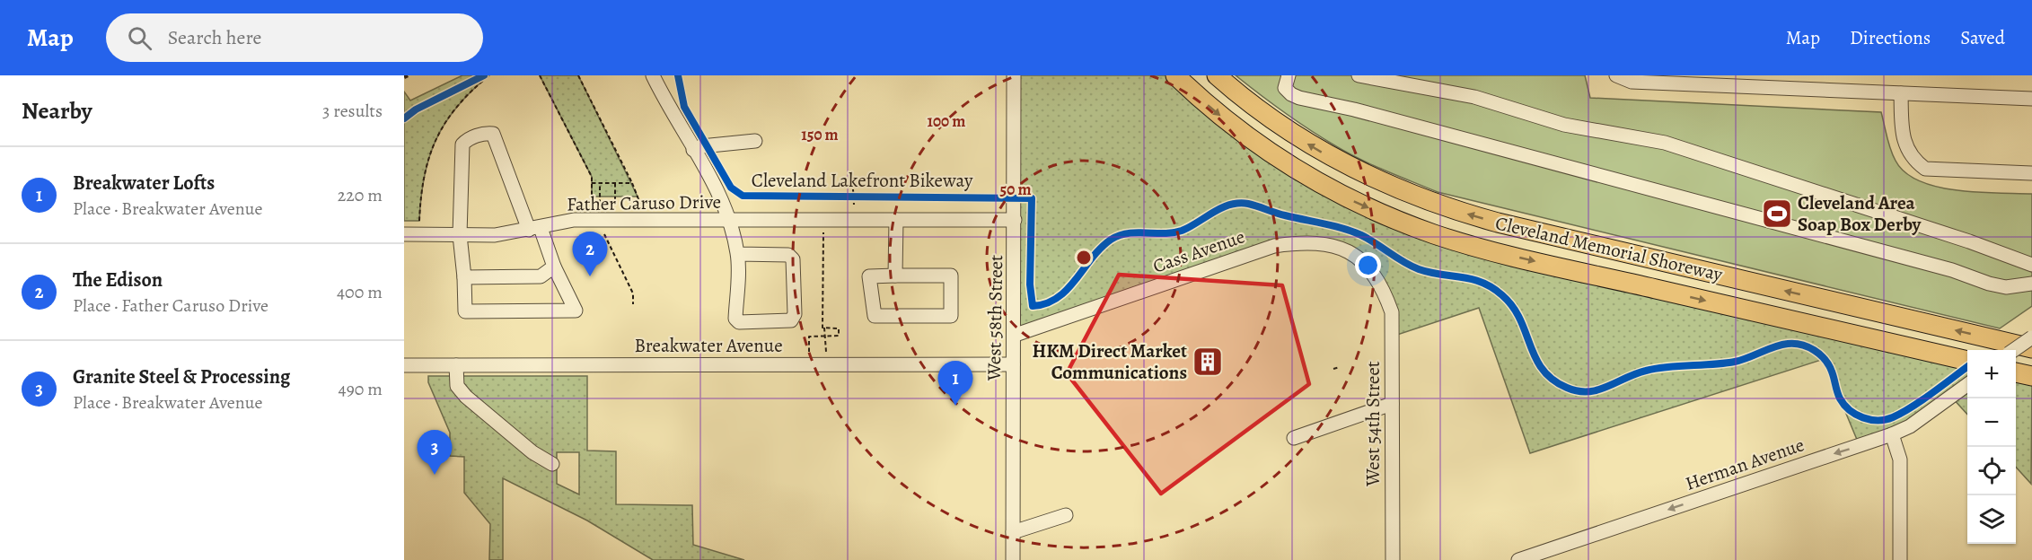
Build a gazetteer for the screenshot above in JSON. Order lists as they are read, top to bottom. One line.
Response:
{"streets":{"highway":["Cleveland Memorial Shoreway"],"street":["Father Caruso Drive","Cass Avenue","West 58th Street","Breakwater Avenue","West 54th Street","Herman Avenue"],"cycle path":["Cleveland Lakefront Bikeway"]},"crossings":[["Father Caruso Drive","West 58th Street"],["Cass Avenue","West 58th Street"],["Cass Avenue","West 54th Street"],["West 58th Street","Breakwater Avenue"]],"one_way":["Herman Avenue"],"places":{"sports":["Cleveland Area Soap Box Derby"],"building":["HKM Direct Market Communications"]},"page":{"header":"Map","search":"Search here","nav":["Map","Directions","Saved"],"heading":["Nearby","3 results"],"list":[{"mark":"1","name":"Breakwater Lofts","note":"Place · Breakwater Avenue","value":"220 m"},{"mark":"2","name":"The Edison","note":"Place · Father Caruso Drive","value":"400 m"},{"mark":"3","name":"Granite Steel & Processing","note":"Place · Breakwater Avenue","value":"490 m"}],"pins":["2","1","3"],"map_buttons":["+","−"]},"rings":["100 m","150 m","50 m"]}
